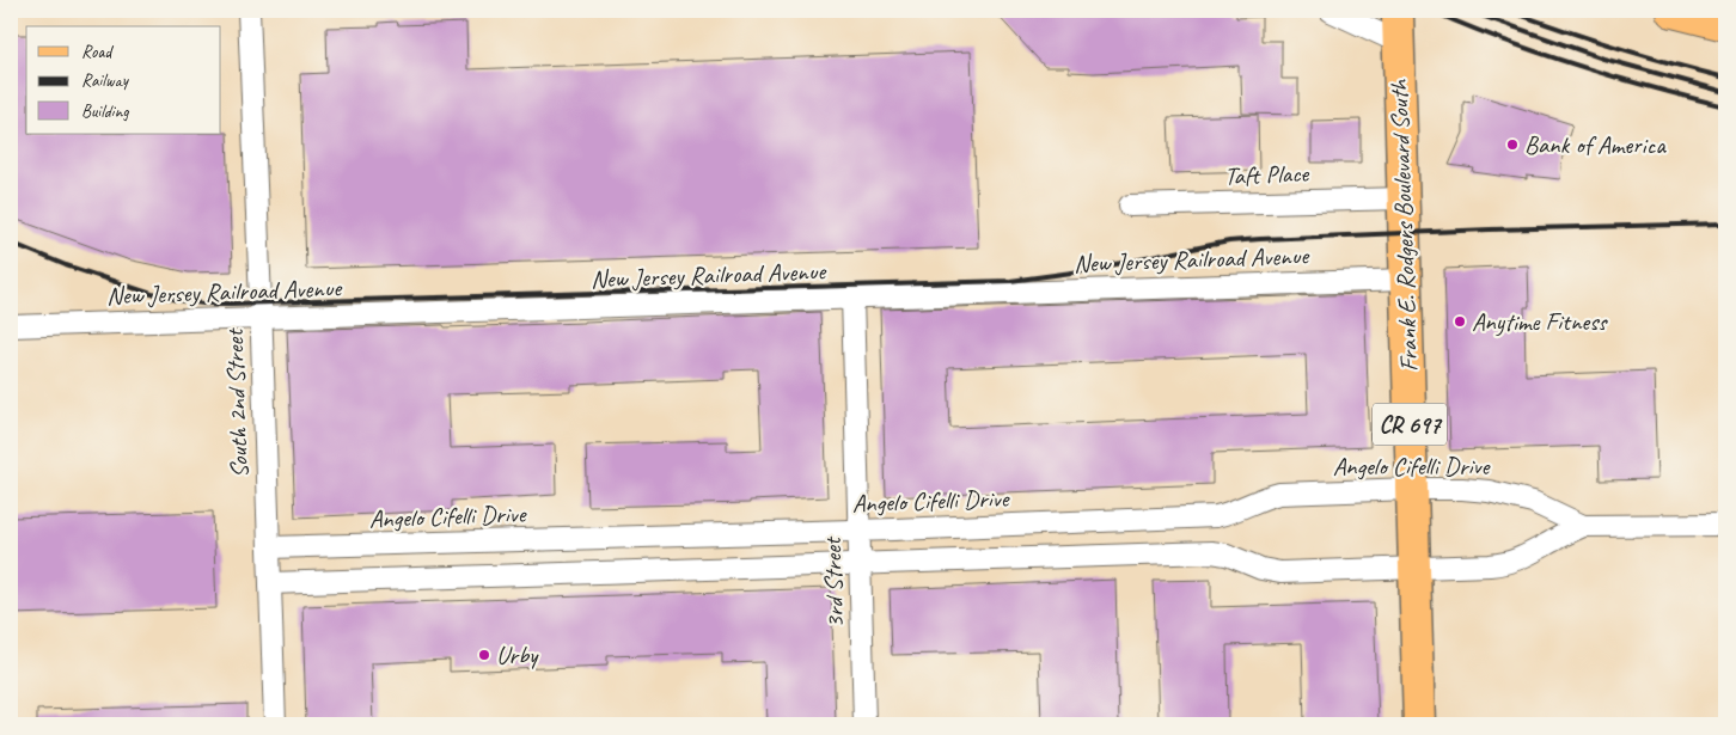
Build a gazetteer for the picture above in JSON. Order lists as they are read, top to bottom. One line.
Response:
{"streets":{"main road":["Frank E. Rodgers Boulevard South","CR 697"],"street":["Taft Place","New Jersey Railroad Avenue","South 2nd Street","Angelo Cifelli Drive","3rd Street"]},"crossings":[["Taft Place","Frank E. Rodgers Boulevard South"],["Frank E. Rodgers Boulevard South","New Jersey Railroad Avenue"],["Frank E. Rodgers Boulevard South","Angelo Cifelli Drive"],["New Jersey Railroad Avenue","South 2nd Street"],["New Jersey Railroad Avenue","3rd Street"],["South 2nd Street","Angelo Cifelli Drive"],["Angelo Cifelli Drive","3rd Street"]],"places":["Bank of America","Anytime Fitness","Urby"],"legend":["Road","Railway","Building"]}
